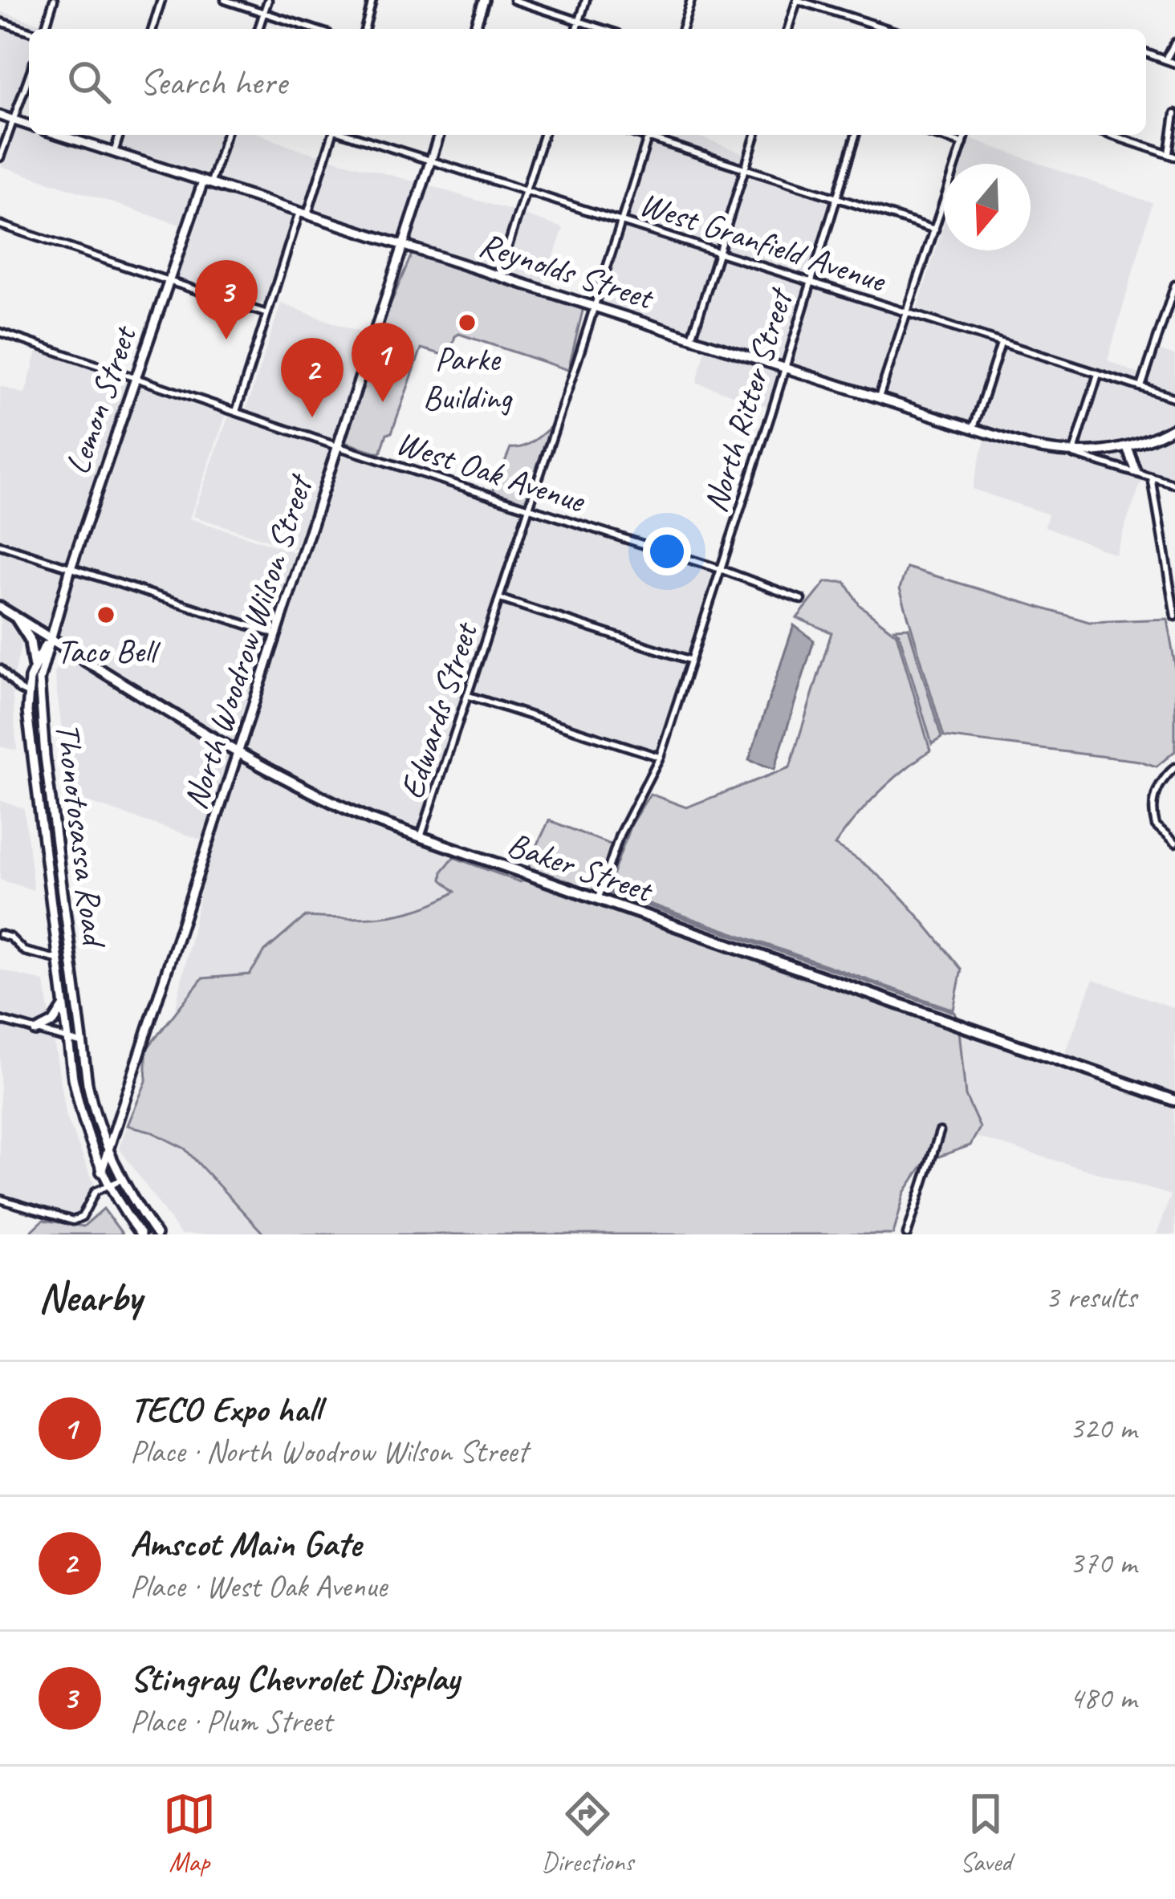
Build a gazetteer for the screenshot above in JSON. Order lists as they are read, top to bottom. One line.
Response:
{"streets":{"main road":["Reynolds Street","Lemon Street","North Woodrow Wilson Street","Thonotosassa Road","Baker Street"],"street":["West Granfield Avenue","North Ritter Street","West Oak Avenue","Edwards Street"]},"crossings":[["West Granfield Avenue","North Ritter Street"],["West Granfield Avenue","North Woodrow Wilson Street"],["West Granfield Avenue","Edwards Street"],["Reynolds Street","Lemon Street"],["Reynolds Street","North Ritter Street"],["Reynolds Street","North Woodrow Wilson Street"],["Reynolds Street","Edwards Street"],["Lemon Street","West Oak Avenue"],["Lemon Street","Thonotosassa Road"],["Lemon Street","Baker Street"],["North Ritter Street","West Oak Avenue"],["North Ritter Street","Baker Street"],["West Oak Avenue","North Woodrow Wilson Street"],["West Oak Avenue","Edwards Street"],["North Woodrow Wilson Street","Thonotosassa Road"],["North Woodrow Wilson Street","Baker Street"],["Edwards Street","Baker Street"],["Thonotosassa Road","Baker Street"]],"places":["Parke Building","Taco Bell"],"north":"bottom","page":{"search":"Search here","pins":["3","1","2"],"heading":["Nearby","3 results"],"list":[{"mark":"1","name":"TECO Expo hall","note":"Place · North Woodrow Wilson Street","value":"320 m"},{"mark":"2","name":"Amscot Main Gate","note":"Place · West Oak Avenue","value":"370 m"},{"mark":"3","name":"Stingray Chevrolet Display","note":"Place · Plum Street","value":"480 m"}],"nav":["Map","Directions","Saved"]}}
